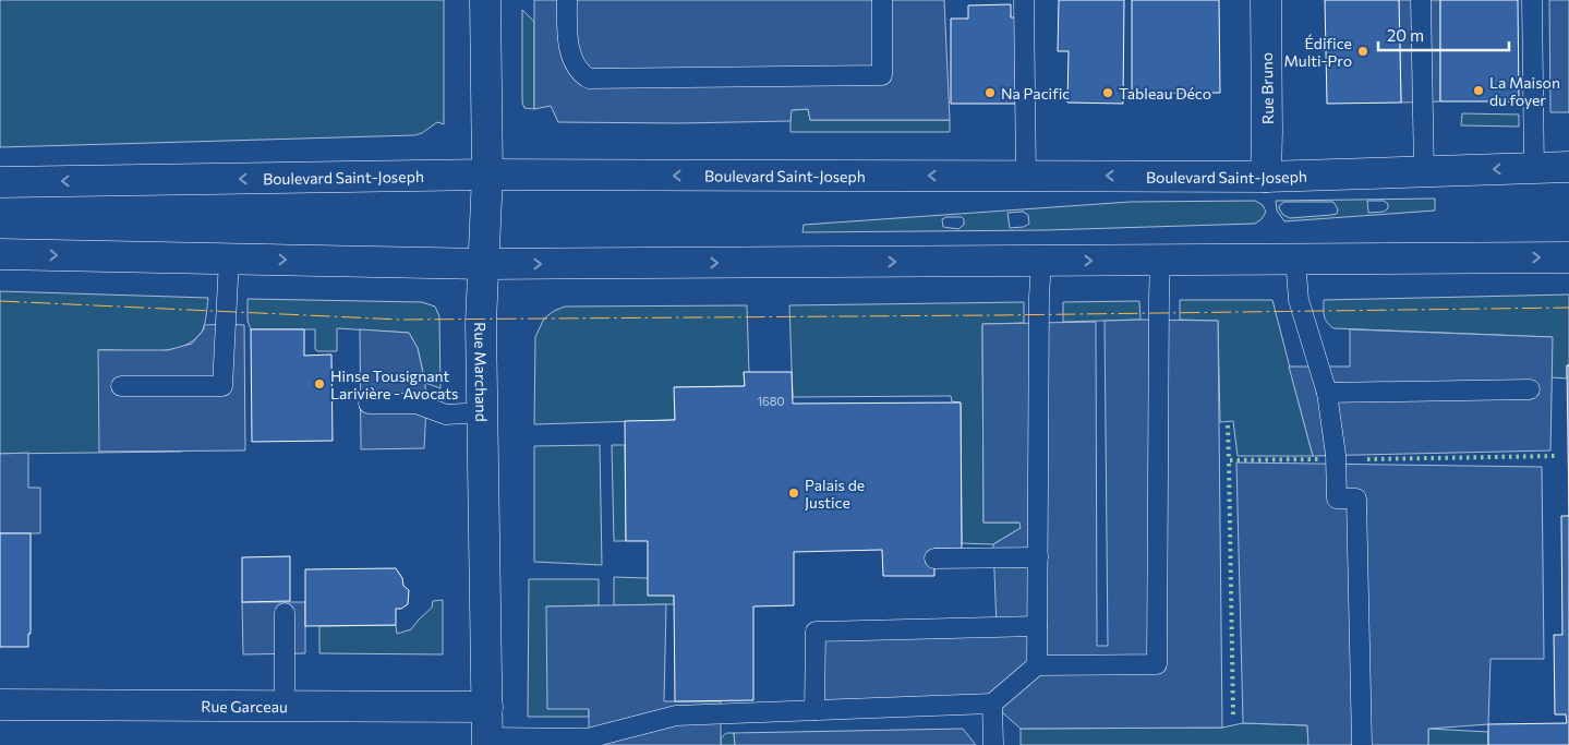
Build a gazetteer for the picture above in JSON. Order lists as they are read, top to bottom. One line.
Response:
{"streets":{"main road":["Rue Bruno","Boulevard Saint-Joseph","Rue Marchand","Rue Garceau"]},"crossings":[["Rue Bruno","Boulevard Saint-Joseph"],["Boulevard Saint-Joseph","Rue Marchand"],["Rue Marchand","Rue Garceau"]],"places":["Édifice Multi-Pro","La Maison du foyer","Na Pacific","Tableau Déco","Hinse Tousignant Larivière - Avocats","Palais de Justice"],"house_numbers":["1680"],"scale_bar":"20 m"}
